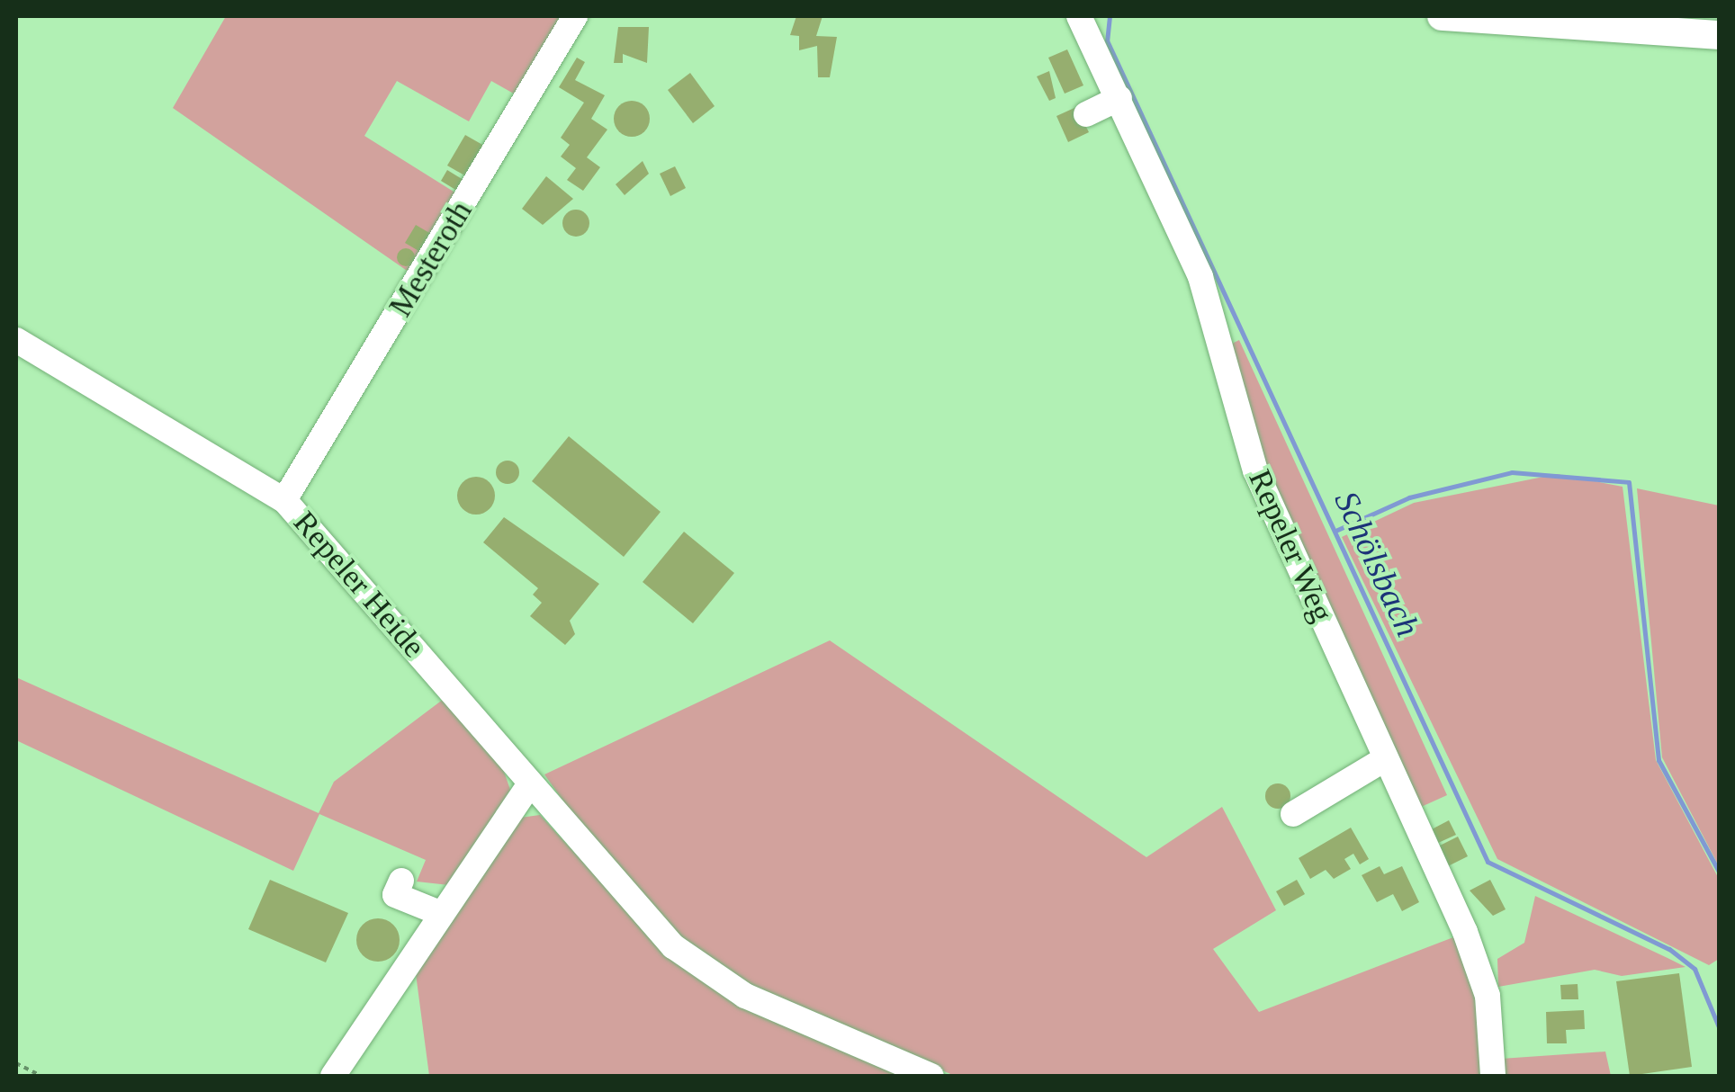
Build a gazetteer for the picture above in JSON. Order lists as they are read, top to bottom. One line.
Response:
{"streets":{"street":["Mesteroth","Repeler Weg","Repeler Heide"]},"crossings":[["Mesteroth","Repeler Heide"]],"water":["Schölsbach"]}
